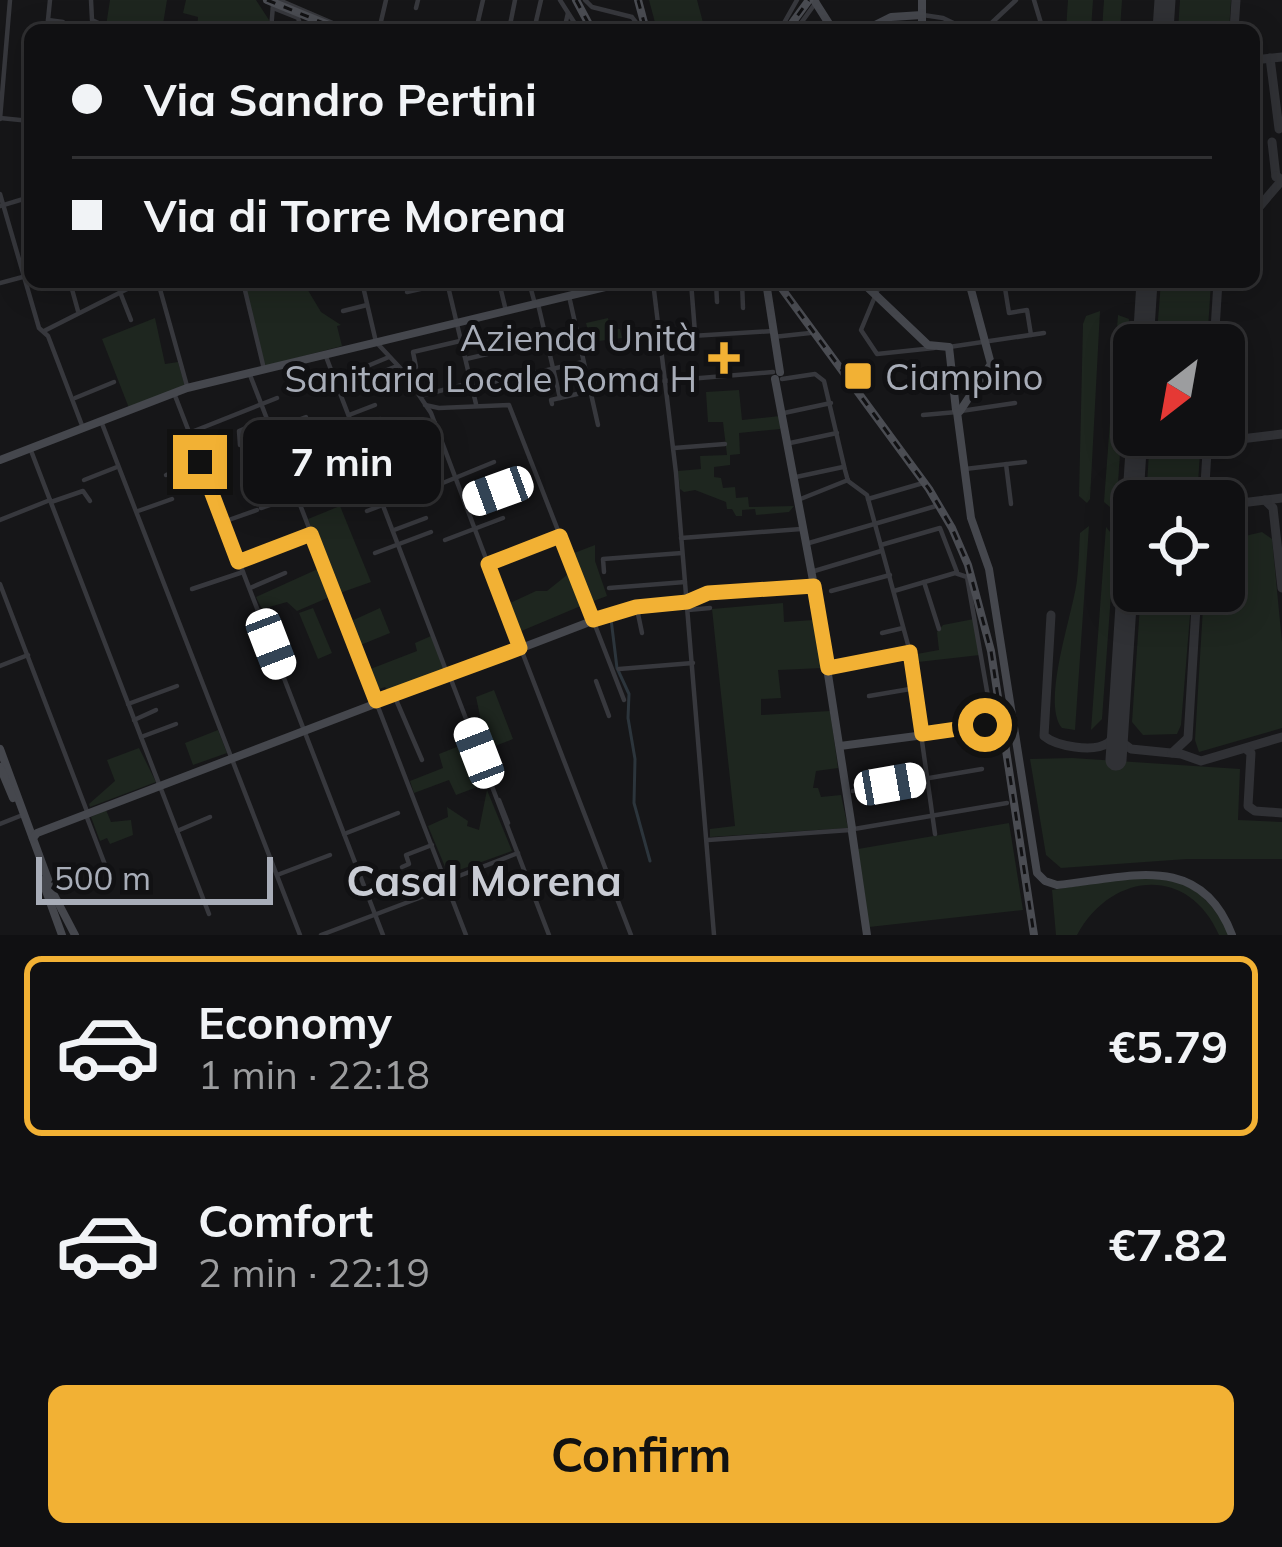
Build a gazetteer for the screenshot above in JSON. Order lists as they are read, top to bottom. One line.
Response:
{"districts":["Casal Morena"],"places":{"health":["Azienda Unità Sanitaria Locale Roma H"],"transit":["Ciampino"]},"scale_bar":"500 m","north":"bottom left","page":{"banner":["Via Sandro Pertini","Via di Torre Morena"],"bubble":"7 min","scale":"500 m","list":[{"name":"Economy","note":"1 min · 22:18","value":"€5.79"},{"name":"Comfort","note":"2 min · 22:19","value":"€7.82"}],"buttons":"Confirm"}}
